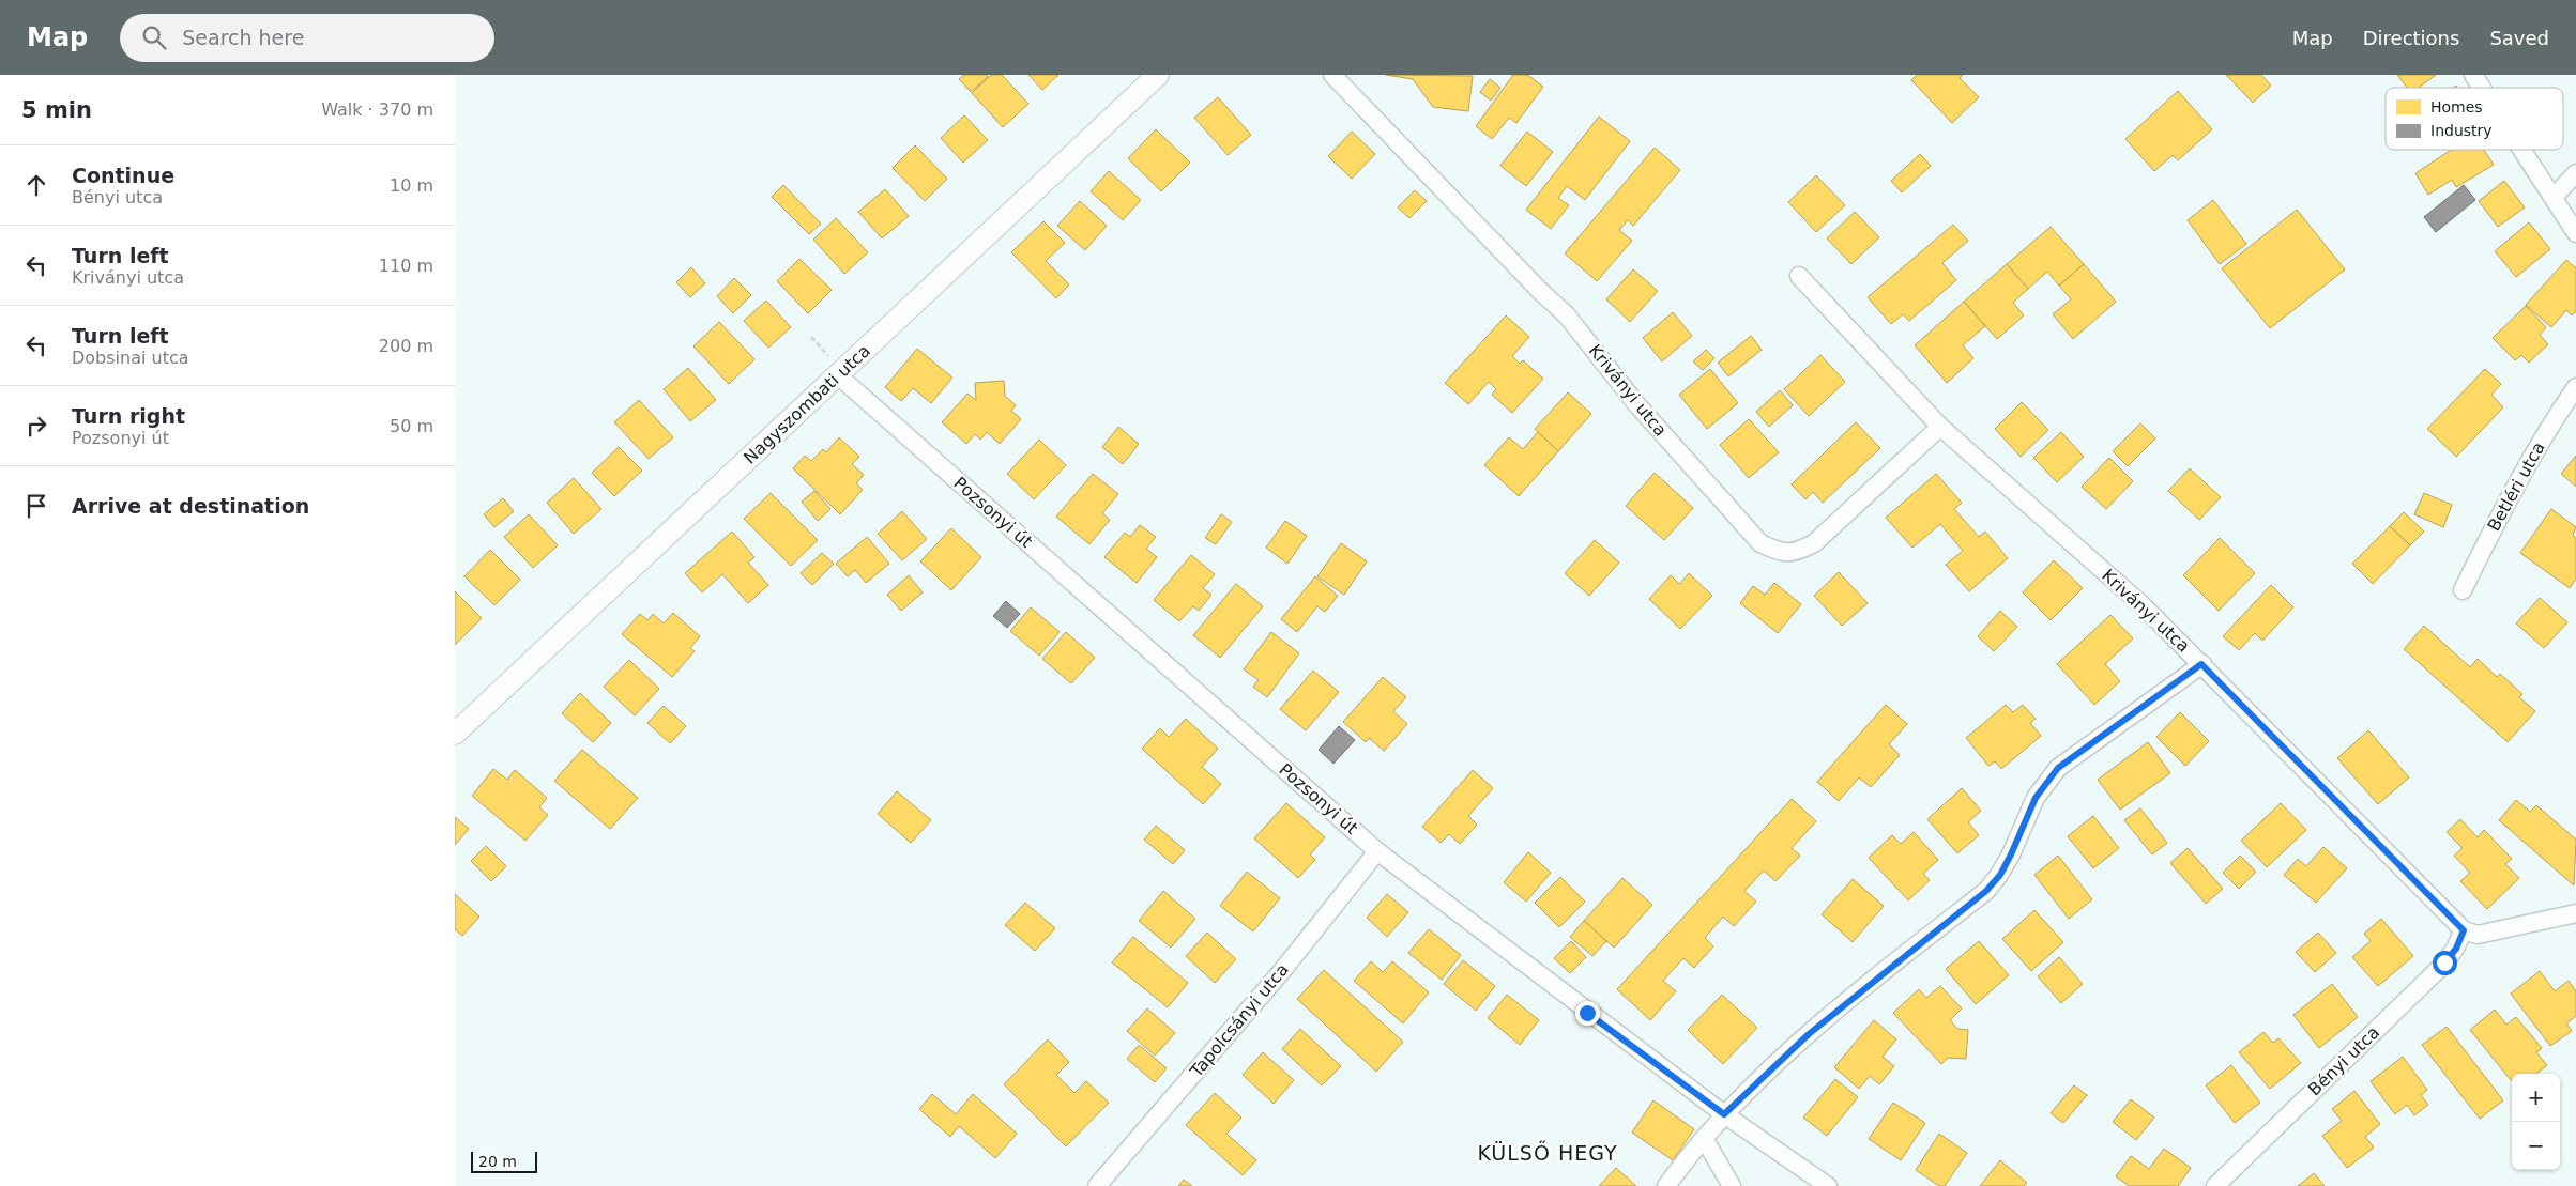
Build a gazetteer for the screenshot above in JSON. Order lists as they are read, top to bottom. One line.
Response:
{"streets":{"street":["Kriványi utca","Nagyszombati utca","Betléri utca","Pozsonyi út","Tapolcsányi utca","Bényi utca"]},"crossings":[["Kriványi utca","Bényi utca"],["Nagyszombati utca","Pozsonyi út"],["Pozsonyi út","Tapolcsányi utca"]],"districts":["KÜLSŐ HEGY"],"legend":["Homes","Industry"],"scale_bar":"20 m","page":{"header":"Map","search":"Search here","nav":["Map","Directions","Saved"],"heading":["5 min","Walk · 370 m"],"list":[["Continue","Bényi utca","10 m"],["Turn left","Kriványi utca","110 m"],["Turn left","Dobsinai utca","200 m"],["Turn right","Pozsonyi út","50 m"],"Arrive at destination"],"map_buttons":["+","−"],"scale":"20 m"}}
